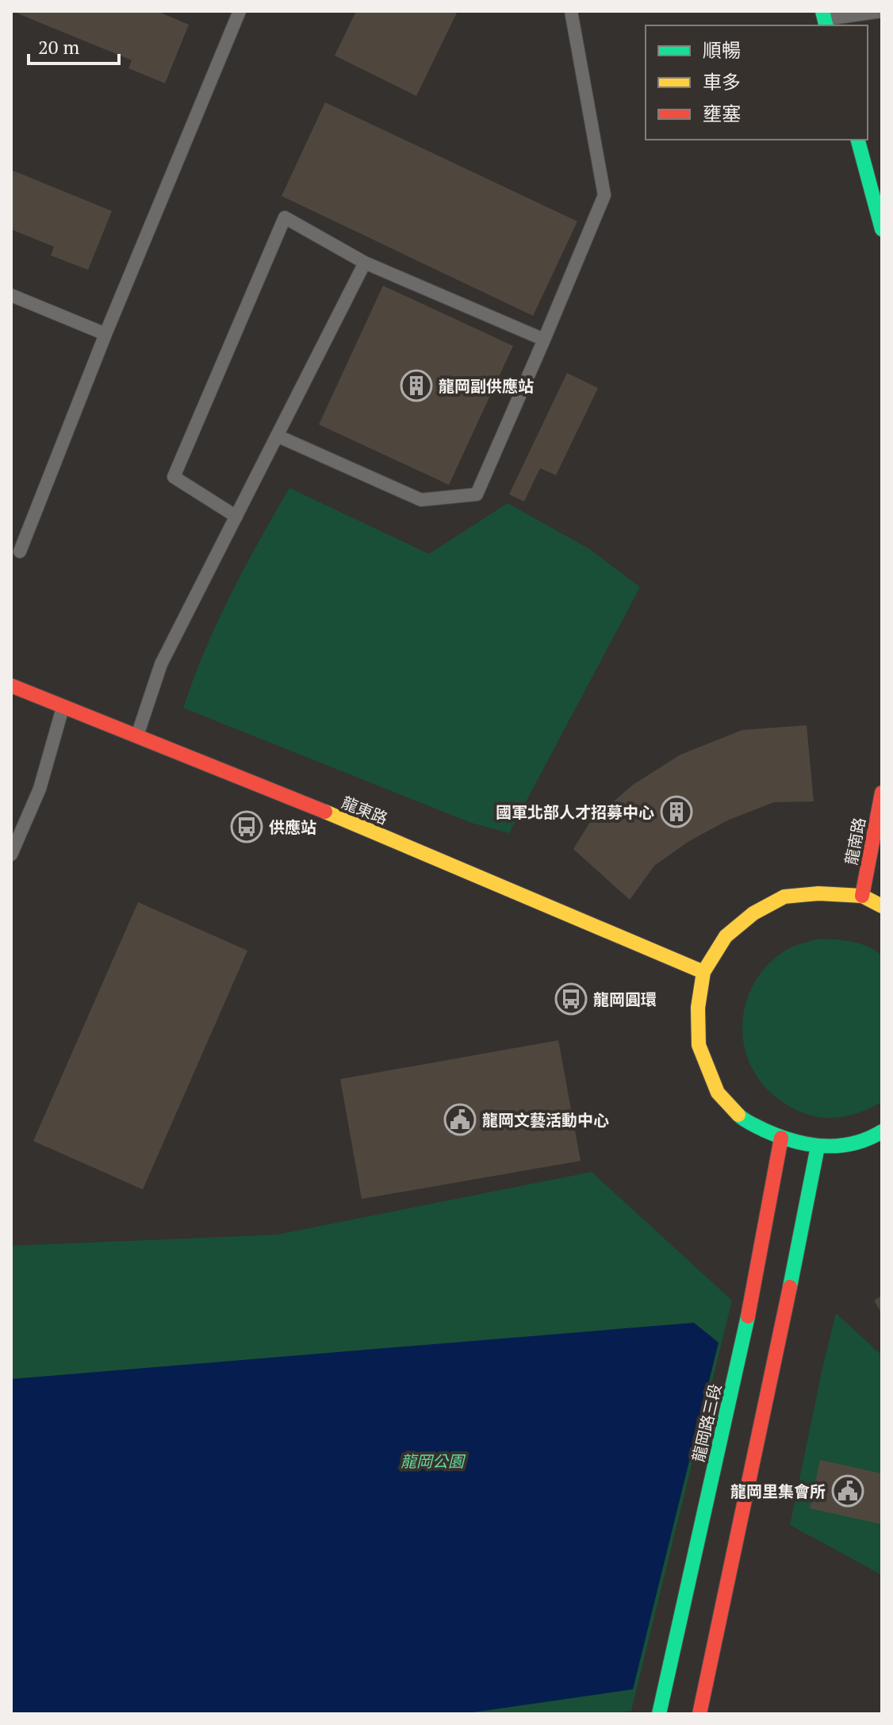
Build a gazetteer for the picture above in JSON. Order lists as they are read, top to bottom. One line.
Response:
{"streets":{"main road":["龍東路","龍南路","龍岡路三段"]},"parks":["龍岡公園"],"places":{"building":["龍岡副供應站","國軍北部人才招募中心"],"bus stop":["供應站","龍岡圓環"],"public building":["龍岡文藝活動中心","龍岡里集會所"]},"legend":["順暢","車多","壅塞"],"scale_bar":"20 m"}
